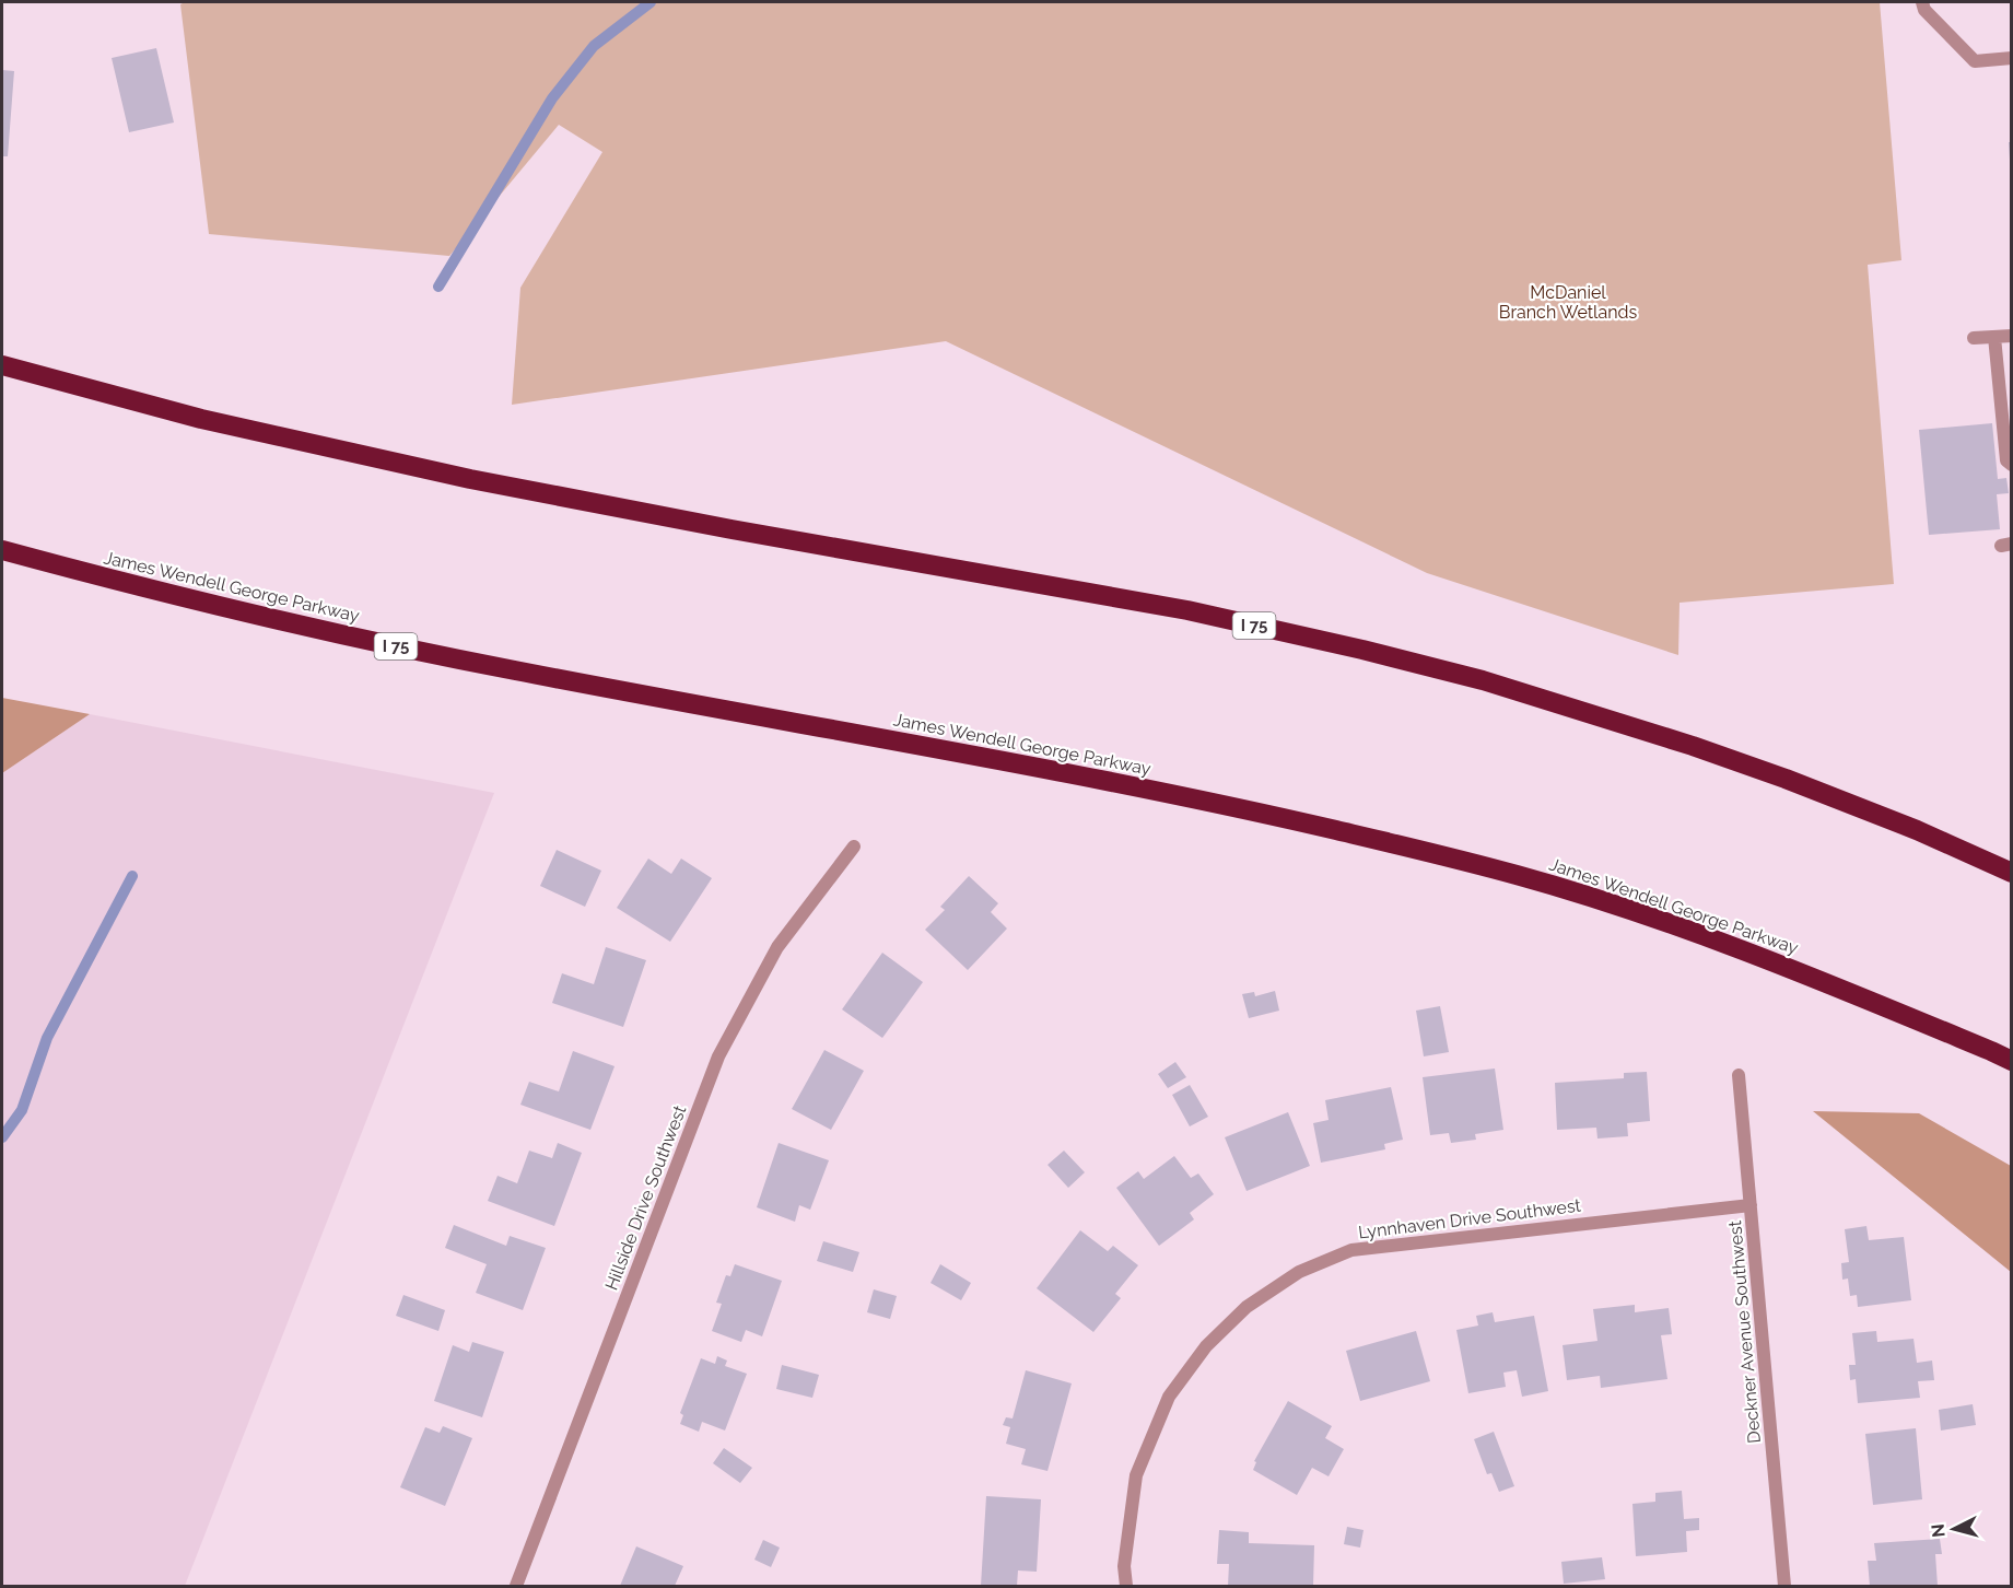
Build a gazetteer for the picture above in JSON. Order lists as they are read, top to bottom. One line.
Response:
{"streets":{"highway":["James Wendell George Parkway","I 75"],"street":["Hillside Drive Southwest","Lynnhaven Drive Southwest","Deckner Avenue Southwest"]},"crossings":[["Lynnhaven Drive Southwest","Deckner Avenue Southwest"]],"parks":["McDaniel Branch Wetlands"],"north":"left"}
